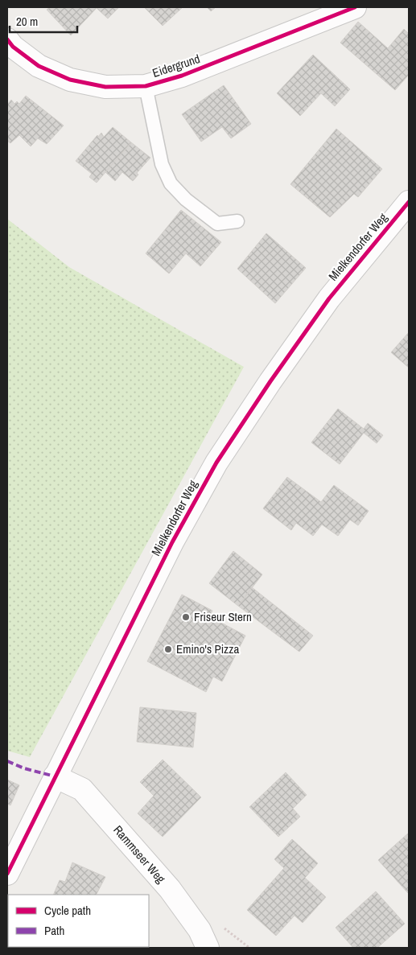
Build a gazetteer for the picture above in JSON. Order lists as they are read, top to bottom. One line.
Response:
{"streets":{"street":["Eidergrund","Mielkendorfer Weg","Rammseer Weg"]},"crossings":[["Mielkendorfer Weg","Rammseer Weg"]],"places":["Friseur Stern","Emino's Pizza"],"legend":["Cycle path","Path"],"scale_bar":"20 m"}
